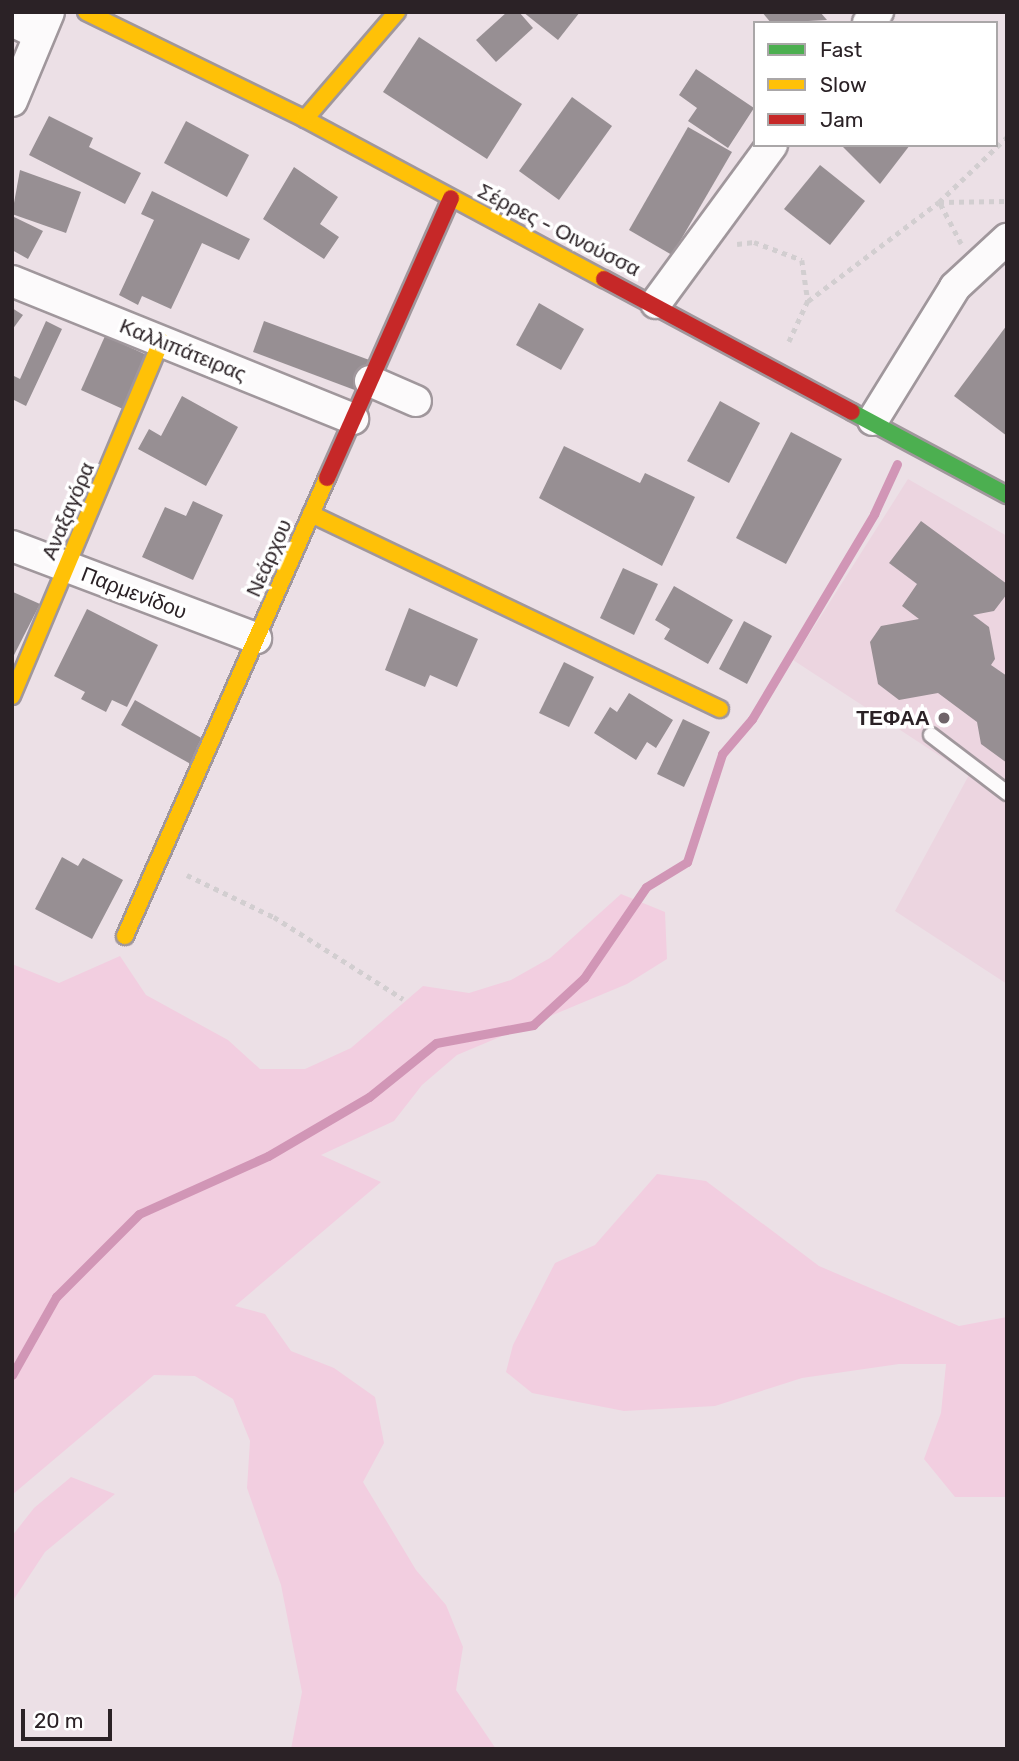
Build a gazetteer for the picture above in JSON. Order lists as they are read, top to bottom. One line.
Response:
{"streets":{"street":["Σέρρες - Οινούσσα","Καλλιπάτειρας","Αναξαγόρα","Νεάρχου","Παρμενίδου"]},"crossings":[["Σέρρες - Οινούσσα","Νεάρχου"],["Καλλιπάτειρας","Αναξαγόρα"],["Καλλιπάτειρας","Νεάρχου"],["Αναξαγόρα","Παρμενίδου"],["Νεάρχου","Παρμενίδου"]],"places":["ΤΕΦΑΑ"],"legend":["Fast","Slow","Jam"],"scale_bar":"20 m"}
